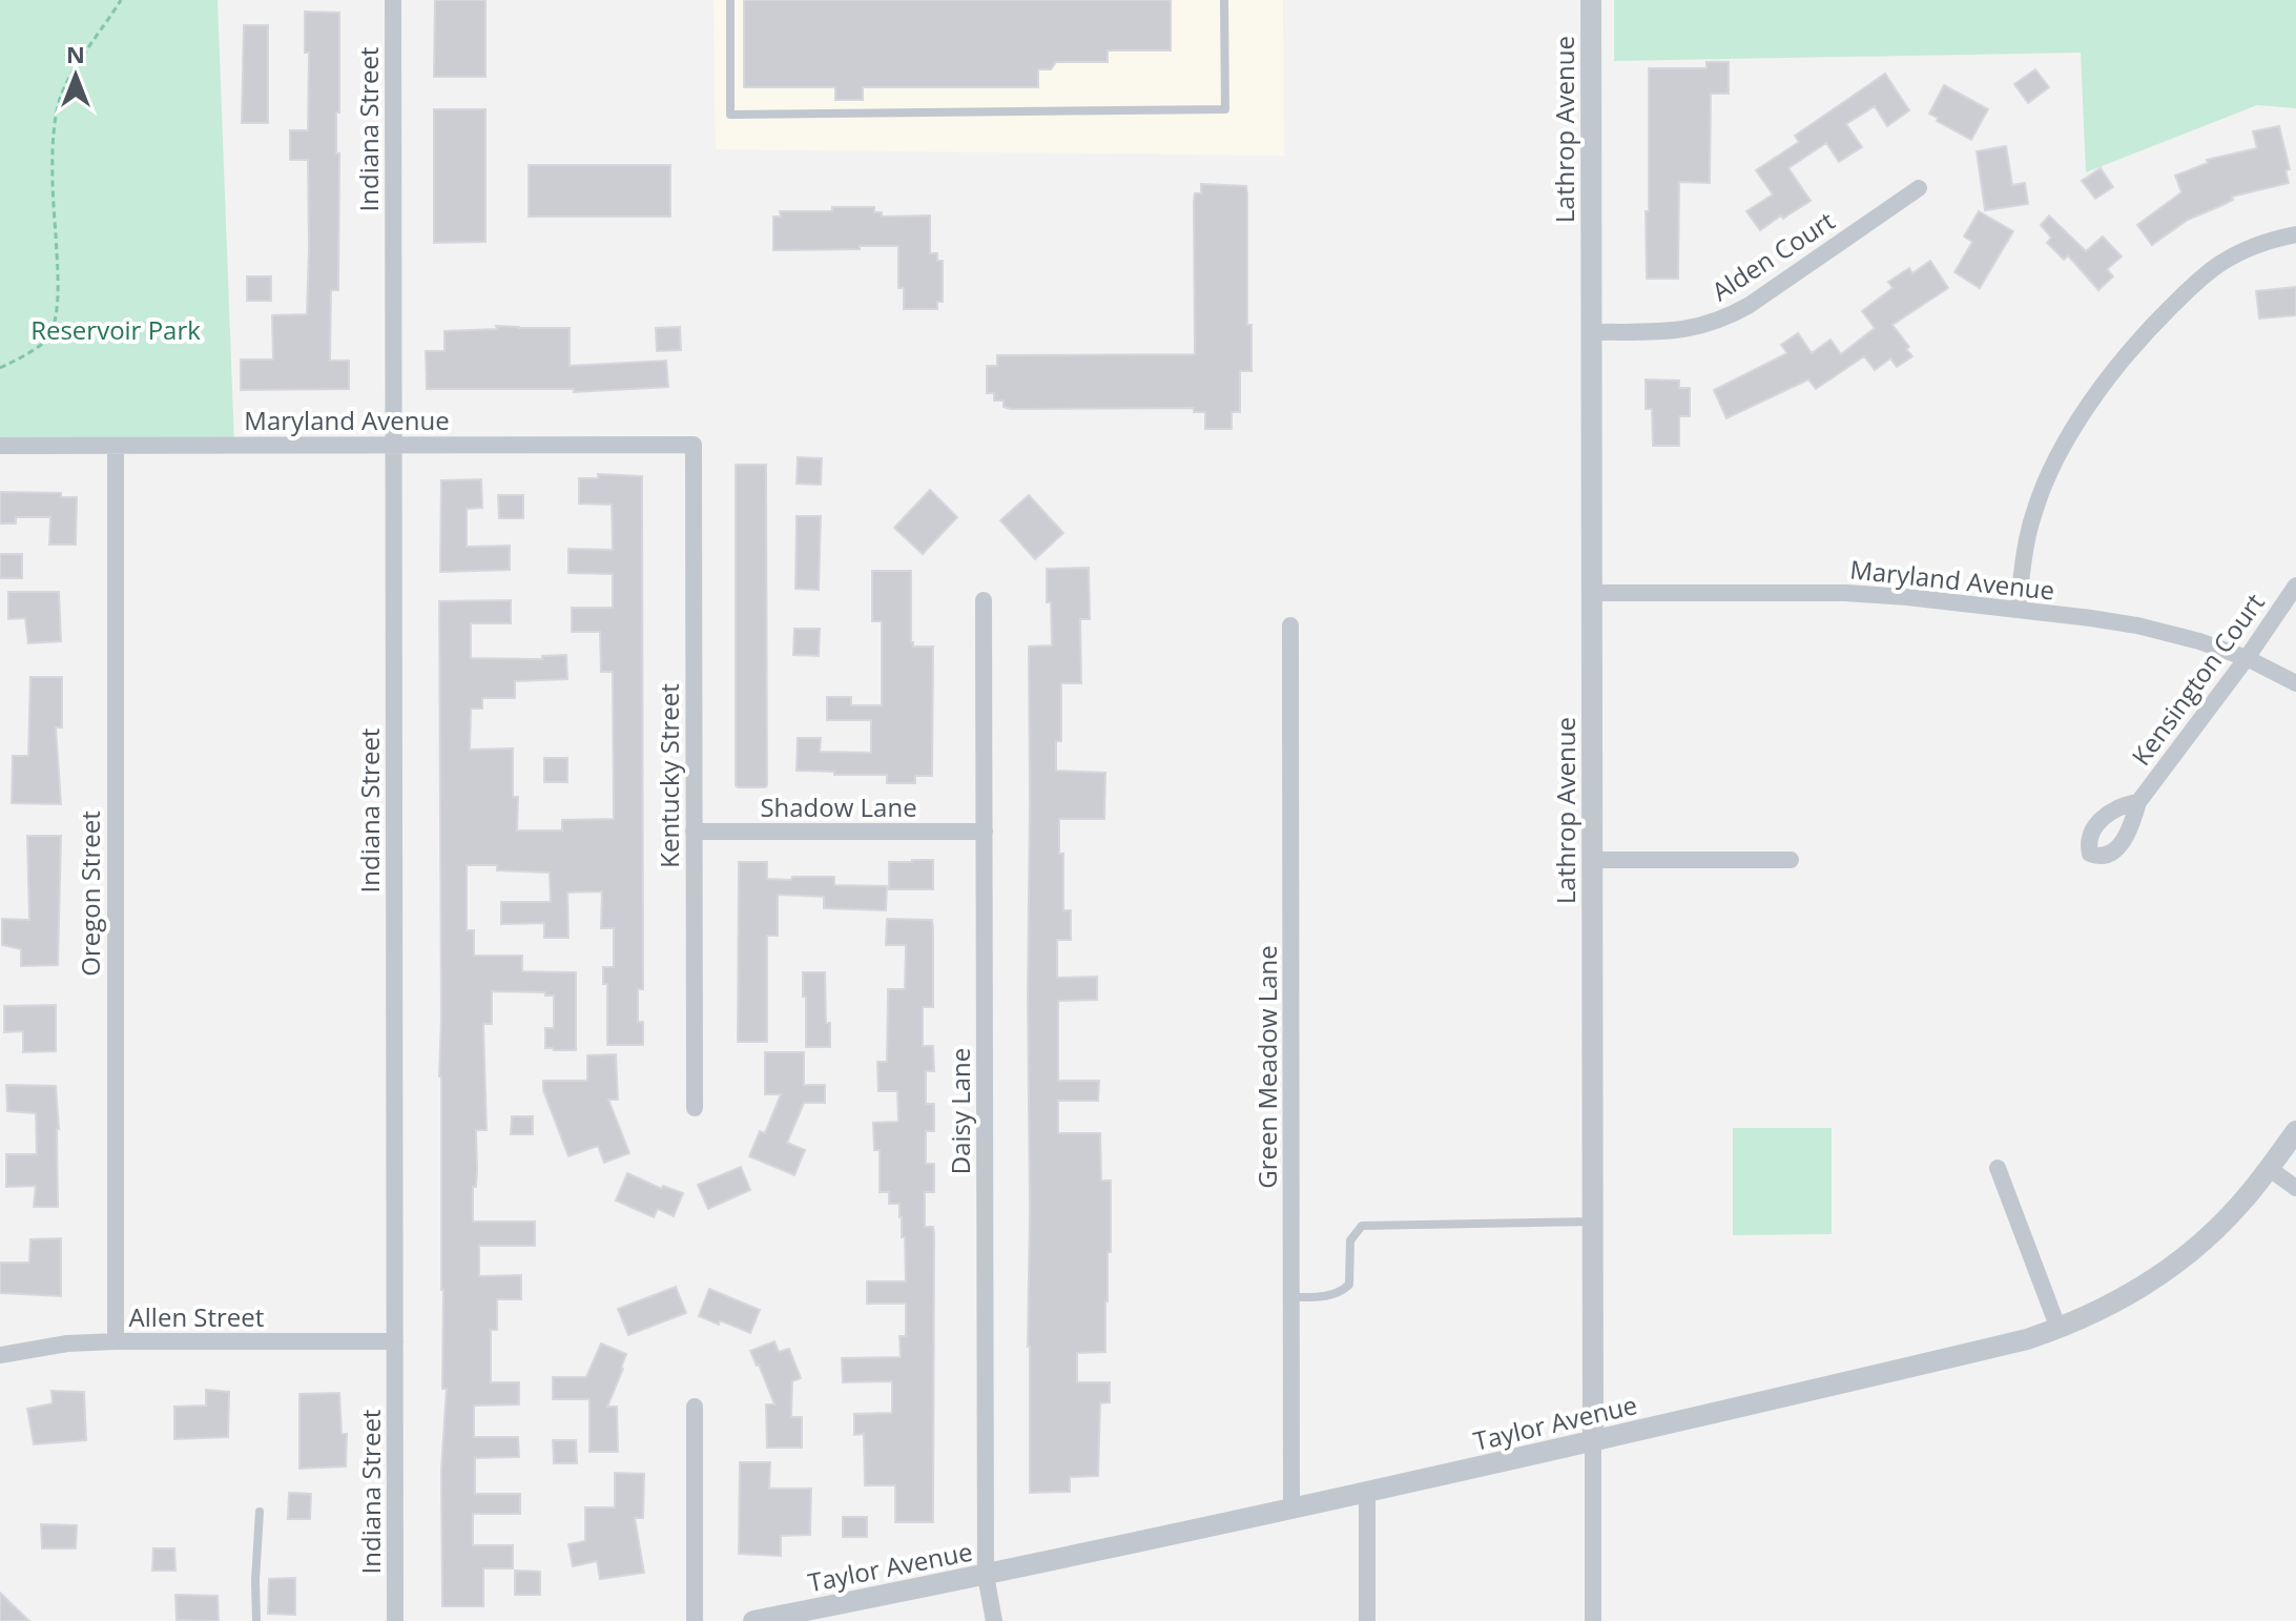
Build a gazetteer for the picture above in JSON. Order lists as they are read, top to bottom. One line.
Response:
{"streets":{"street":["Indiana Street","Lathrop Avenue","Alden Court","Maryland Avenue","Kensington Court","Kentucky Street","Shadow Lane","Oregon Street","Green Meadow Lane","Daisy Lane","Allen Street","Taylor Avenue"]},"crossings":[["Indiana Street","Maryland Avenue"],["Indiana Street","Allen Street"],["Lathrop Avenue","Alden Court"],["Lathrop Avenue","Maryland Avenue"],["Lathrop Avenue","Taylor Avenue"],["Maryland Avenue","Kensington Court"],["Maryland Avenue","Kentucky Street"],["Maryland Avenue","Oregon Street"],["Kentucky Street","Shadow Lane"],["Shadow Lane","Daisy Lane"],["Oregon Street","Allen Street"],["Green Meadow Lane","Taylor Avenue"],["Daisy Lane","Taylor Avenue"]],"parks":["Reservoir Park"],"north":"top"}
